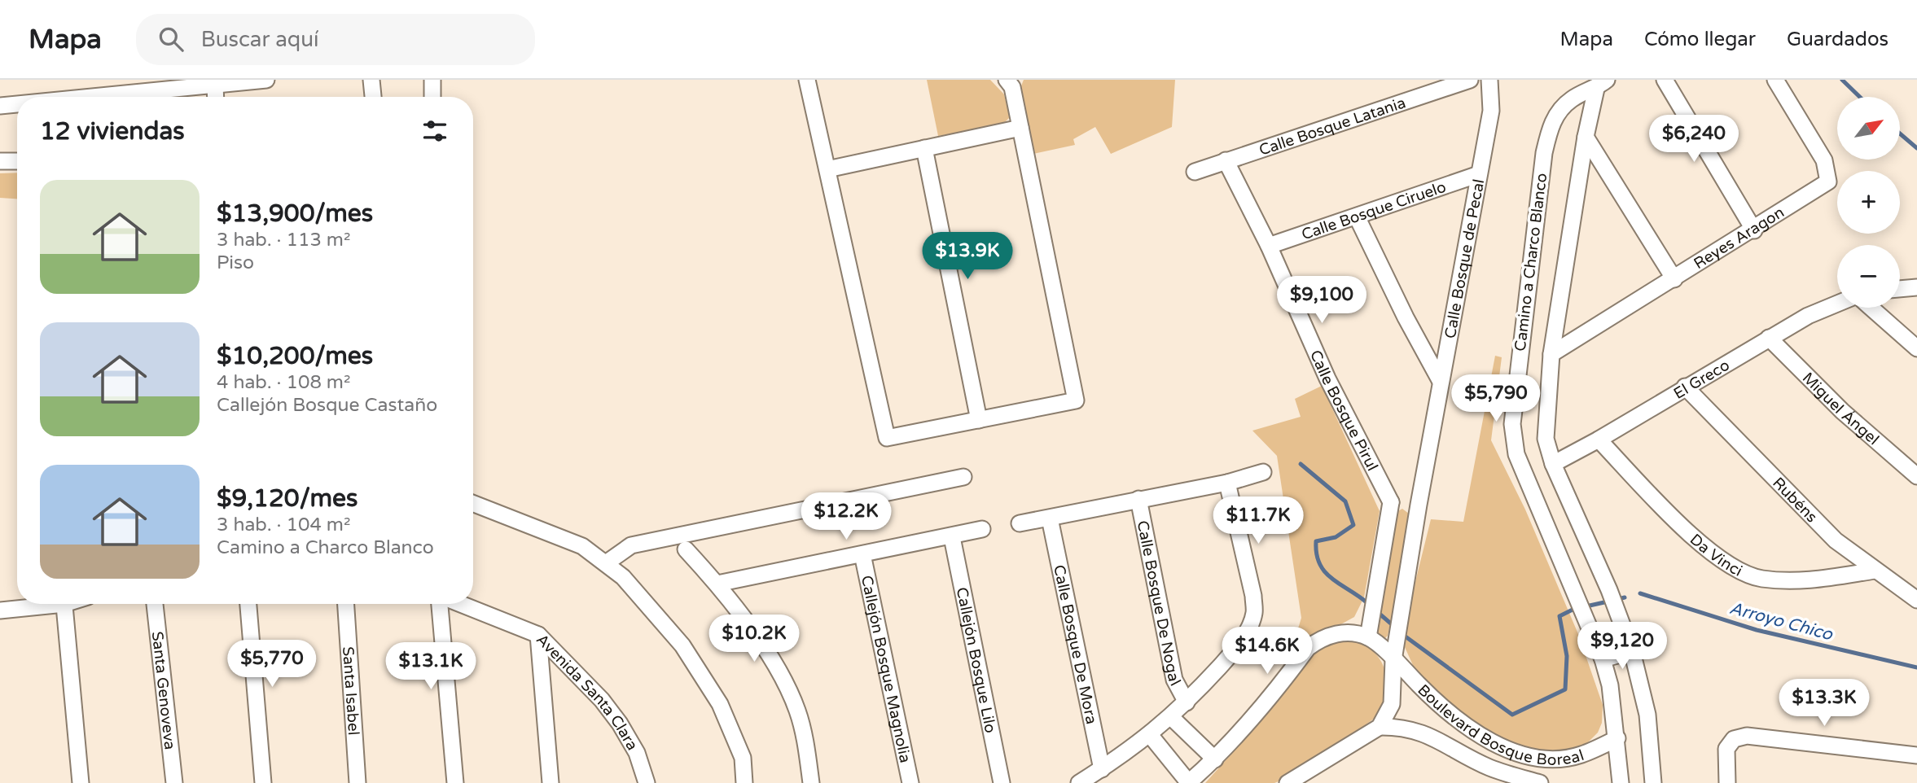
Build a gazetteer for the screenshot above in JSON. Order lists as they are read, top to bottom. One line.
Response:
{"streets":{"street":["Calle Bosque Latania","Calle Bosque Ciruelo","Reyes Aragon","Calle Bosque de Pecal","Camino a Charco Blanco","El Greco","Calle Bosque Pirul","Miguel Ángel","Rubéns","Da Vinci","Calle Bosque De Nogal","Calle Bosque De Mora","Callejón Bosque Lilo","Callejón Bosque Magnolia","Santa Genoveva","Santa Isabel","Avenida Santa Clara","Boulevard Bosque Boreal"]},"crossings":[["Calle Bosque Latania","Calle Bosque Pirul"],["Calle Bosque Ciruelo","Calle Bosque de Pecal"],["Calle Bosque Ciruelo","Calle Bosque Pirul"],["Reyes Aragon","Camino a Charco Blanco"],["Camino a Charco Blanco","El Greco"],["Camino a Charco Blanco","Boulevard Bosque Boreal"],["El Greco","Miguel Ángel"],["El Greco","Rubéns"],["El Greco","Da Vinci"],["Rubéns","Da Vinci"]],"water":["Arroyo Chico"],"north":"top right","page":{"header":"Mapa","search":"Buscar aquí","nav":["Mapa","Cómo llegar","Guardados"],"map_buttons":["+","−"],"heading":"12 viviendas","price":["$6,240","$13.9K","$9,100","$5,790","$12.2K","$11.7K","$10.2K","$9,120","$14.6K","$5,770","$13.1K","$13.3K"],"list":[{"name":"$13,900/mes","note":"3 hab. · 113 m² · Piso"},{"name":"$10,200/mes","note":"4 hab. · 108 m² · Callejón Bosque Castaño"},{"name":"$9,120/mes","note":"3 hab. · 104 m² · Camino a Charco Blanco"}]}}
